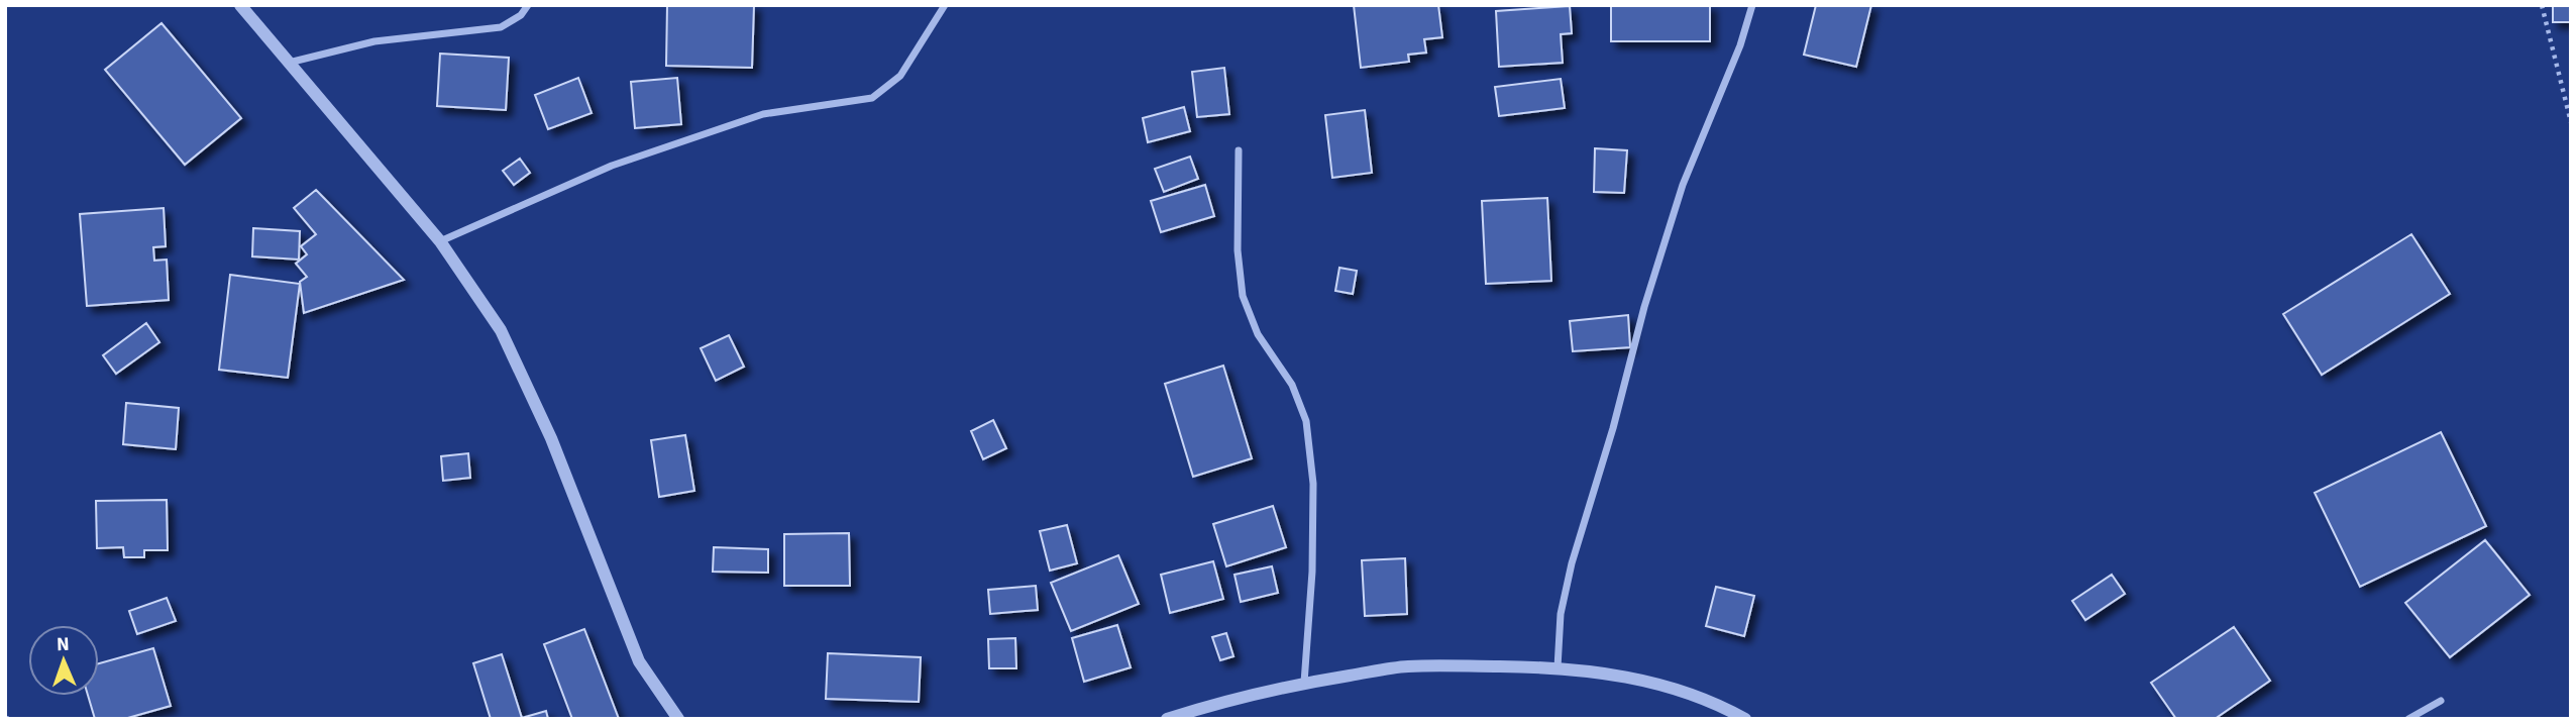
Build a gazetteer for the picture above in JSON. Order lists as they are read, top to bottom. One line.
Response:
{"north":"top"}
